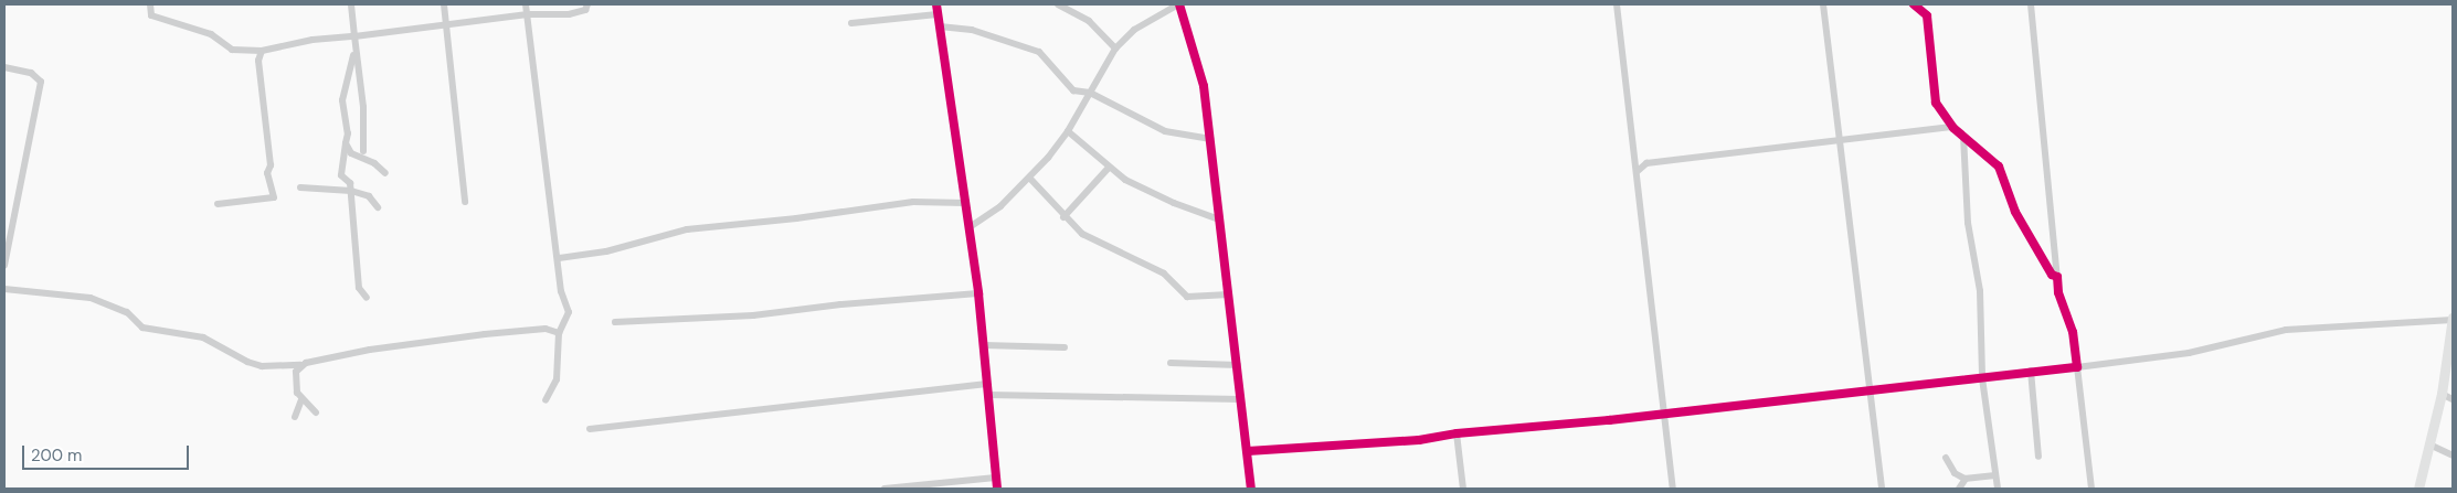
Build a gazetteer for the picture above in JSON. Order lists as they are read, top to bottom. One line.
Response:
{"scale_bar":"200 m"}
